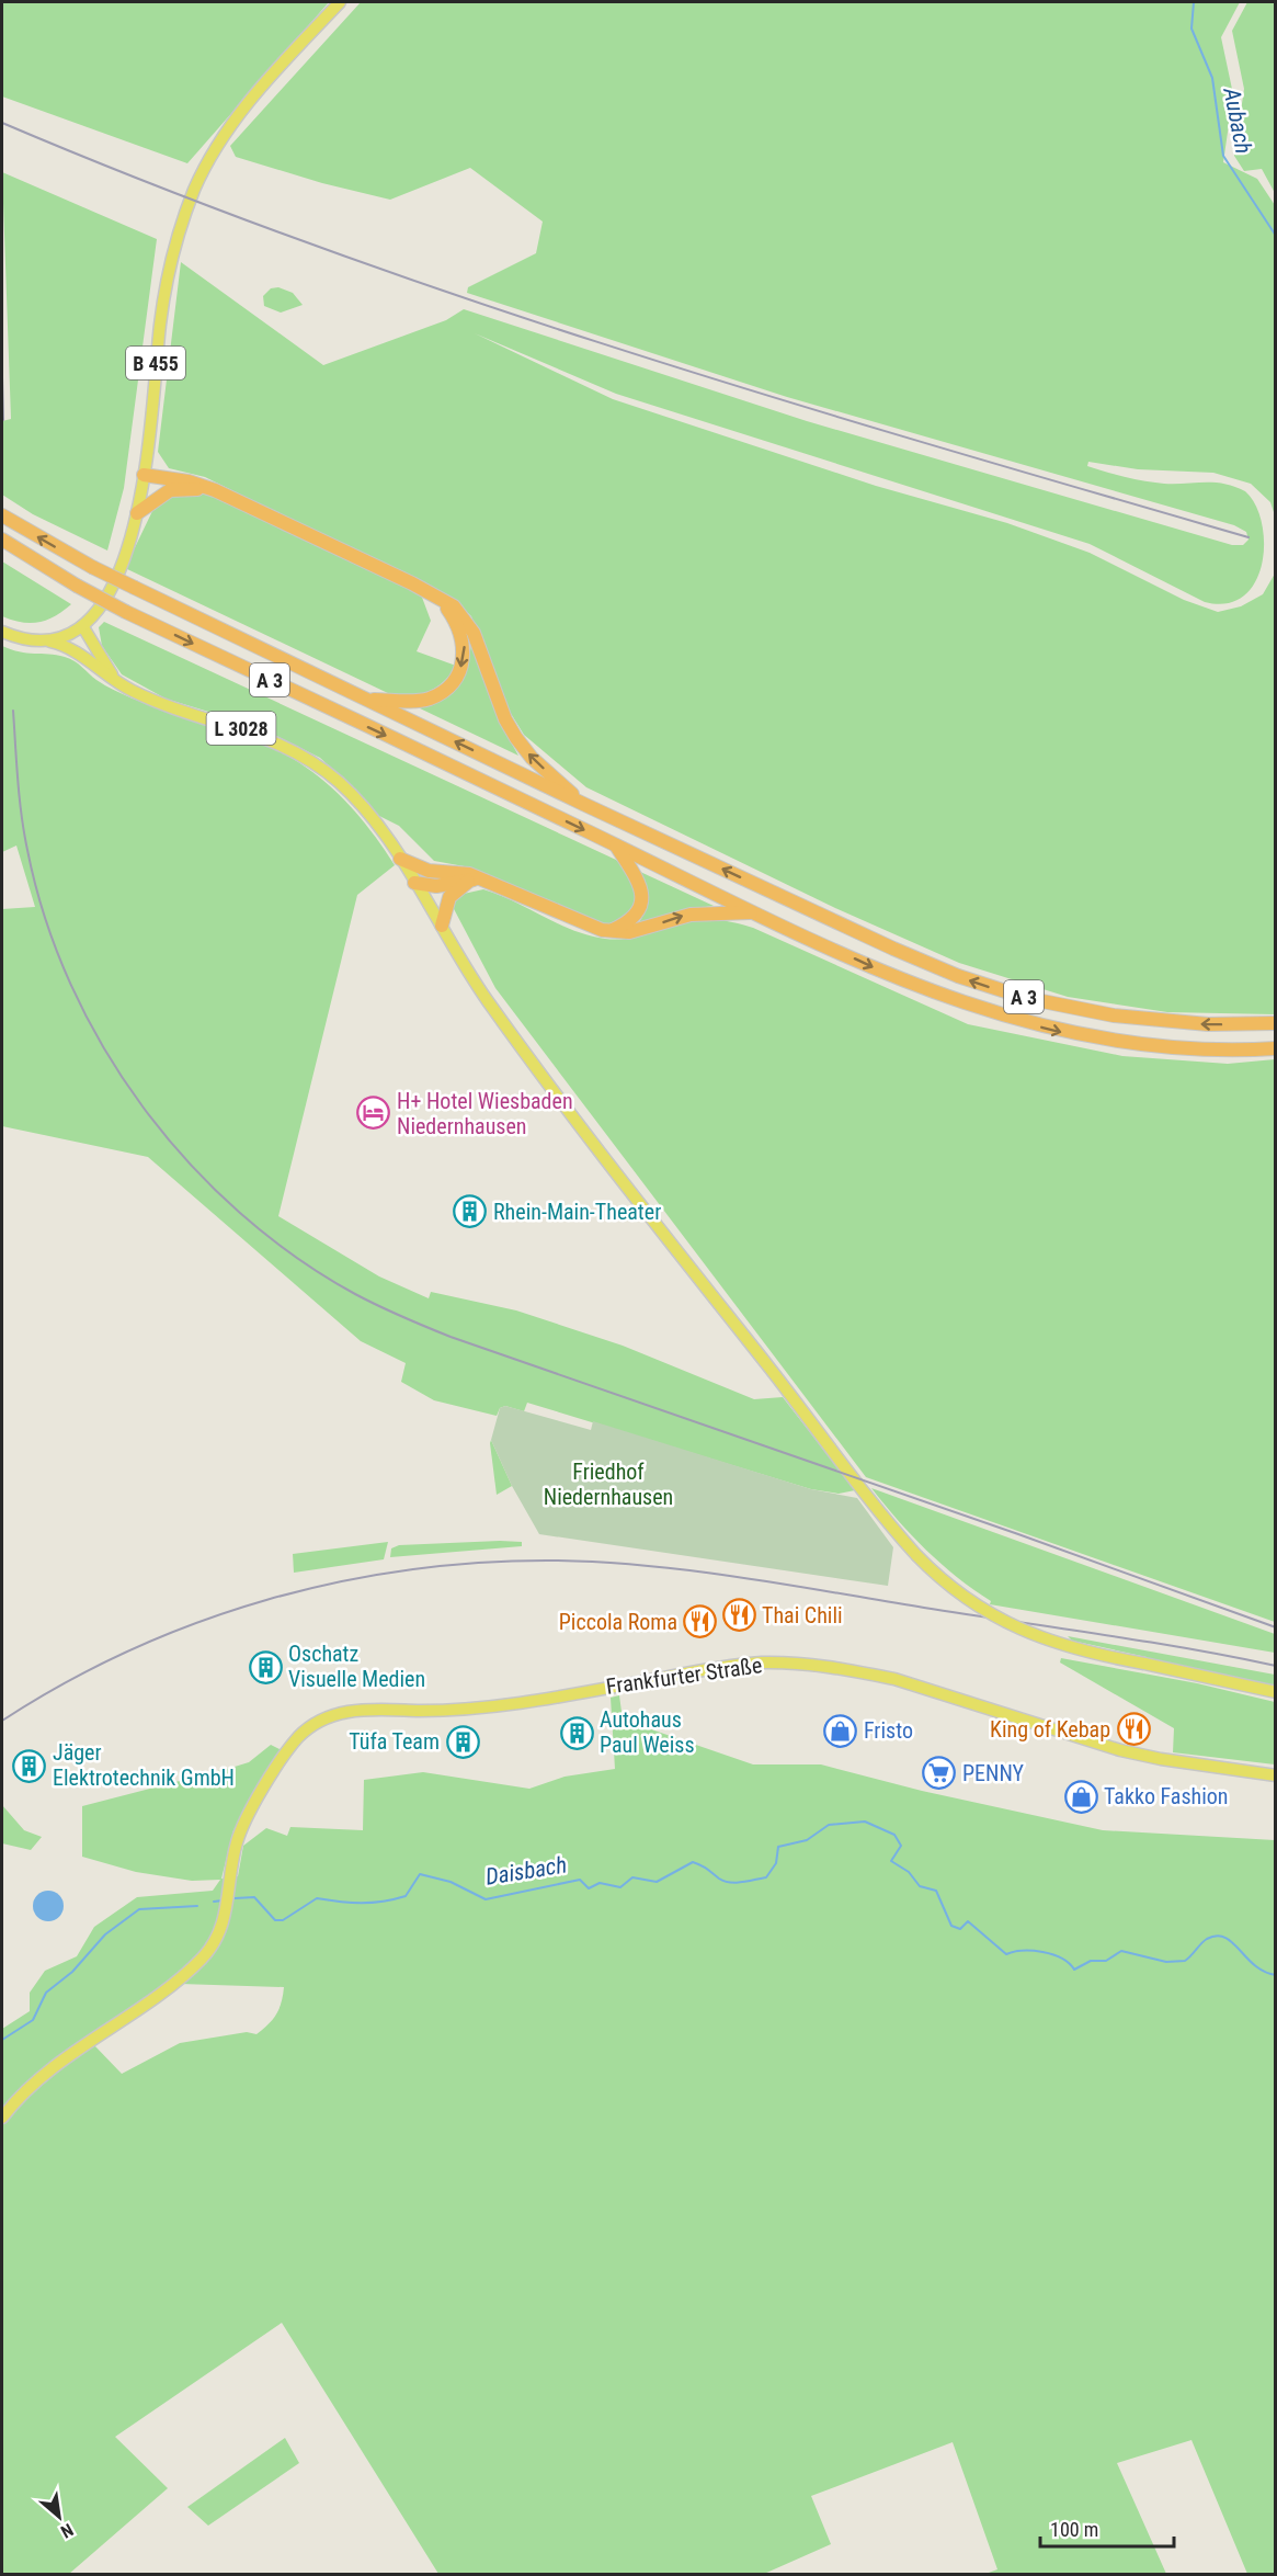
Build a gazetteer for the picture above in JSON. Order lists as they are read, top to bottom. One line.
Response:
{"streets":{"highway":["A 3"],"main road":["B 455","L 3028","Frankfurter Straße"]},"crossings":[["B 455","L 3028"]],"water":["Aubach","Daisbach"],"parks":["Friedhof Niedernhausen"],"places":{"hotel":["H+ Hotel Wiesbaden Niedernhausen"],"building":["Rhein-Main-Theater","Oschatz Visuelle Medien","Autohaus Paul Weiss","Tüfa Team","Jäger Elektrotechnik GmbH"],"restaurant":["Thai Chili","Piccola Roma","King of Kebap"],"shop":["Fristo","Takko Fashion"],"supermarket":["PENNY"]},"scale_bar":"100 m","north":"bottom right"}
